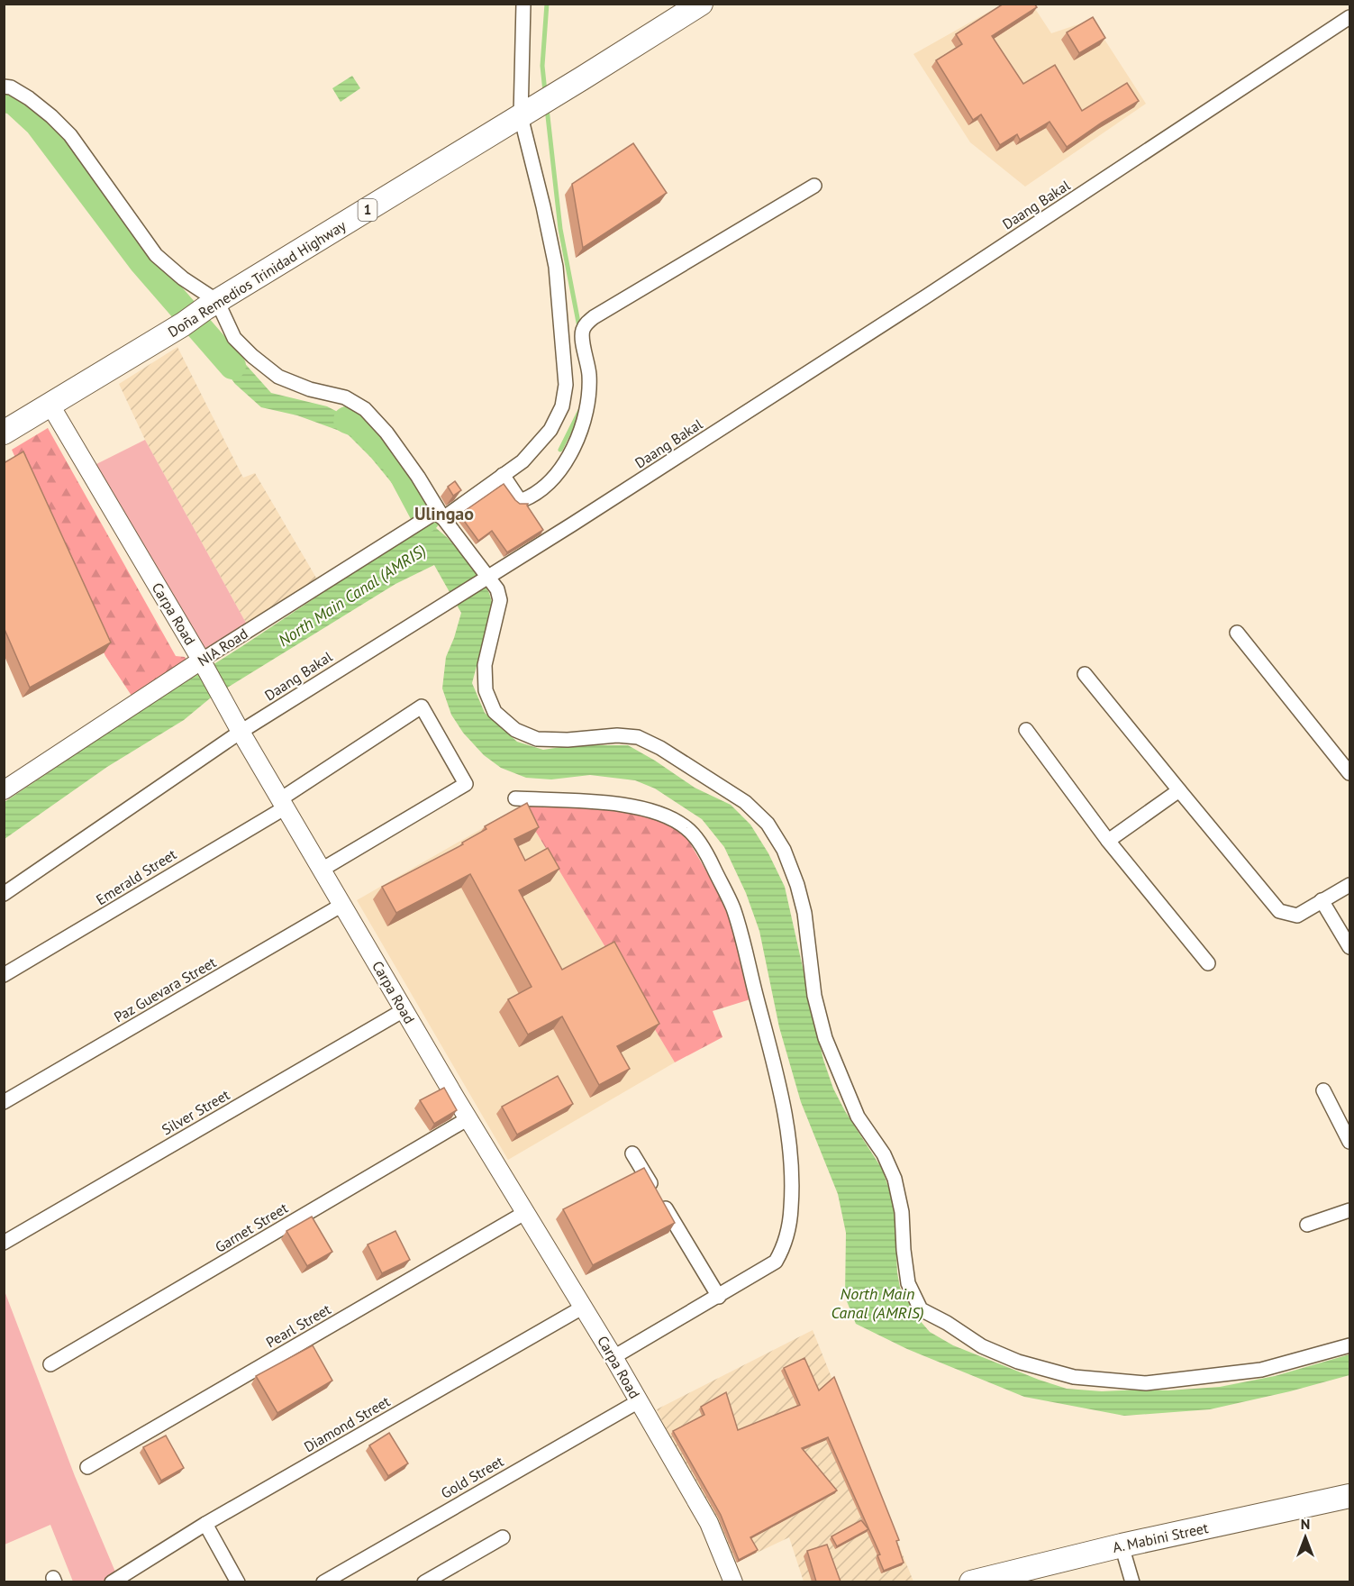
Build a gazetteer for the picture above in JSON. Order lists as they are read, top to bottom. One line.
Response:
{"streets":{"main road":["1","Doña Remedios Trinidad Highway","A. Mabini Street"],"street":["Daang Bakal","Carpa Road","NIA Road","Emerald Street","Paz Guevara Street","Silver Street","Garnet Street","Pearl Street","Diamond Street","Gold Street"]},"crossings":[["Daang Bakal","Carpa Road"],["Doña Remedios Trinidad Highway","Carpa Road"],["Doña Remedios Trinidad Highway","NIA Road"],["Carpa Road","NIA Road"],["Carpa Road","Emerald Street"],["Carpa Road","Paz Guevara Street"],["Carpa Road","Silver Street"],["Carpa Road","Garnet Street"],["Carpa Road","Pearl Street"],["Carpa Road","Diamond Street"],["Carpa Road","Gold Street"]],"districts":["Ulingao"],"water":["North Main Canal (AMRIS)"],"north":"top"}
